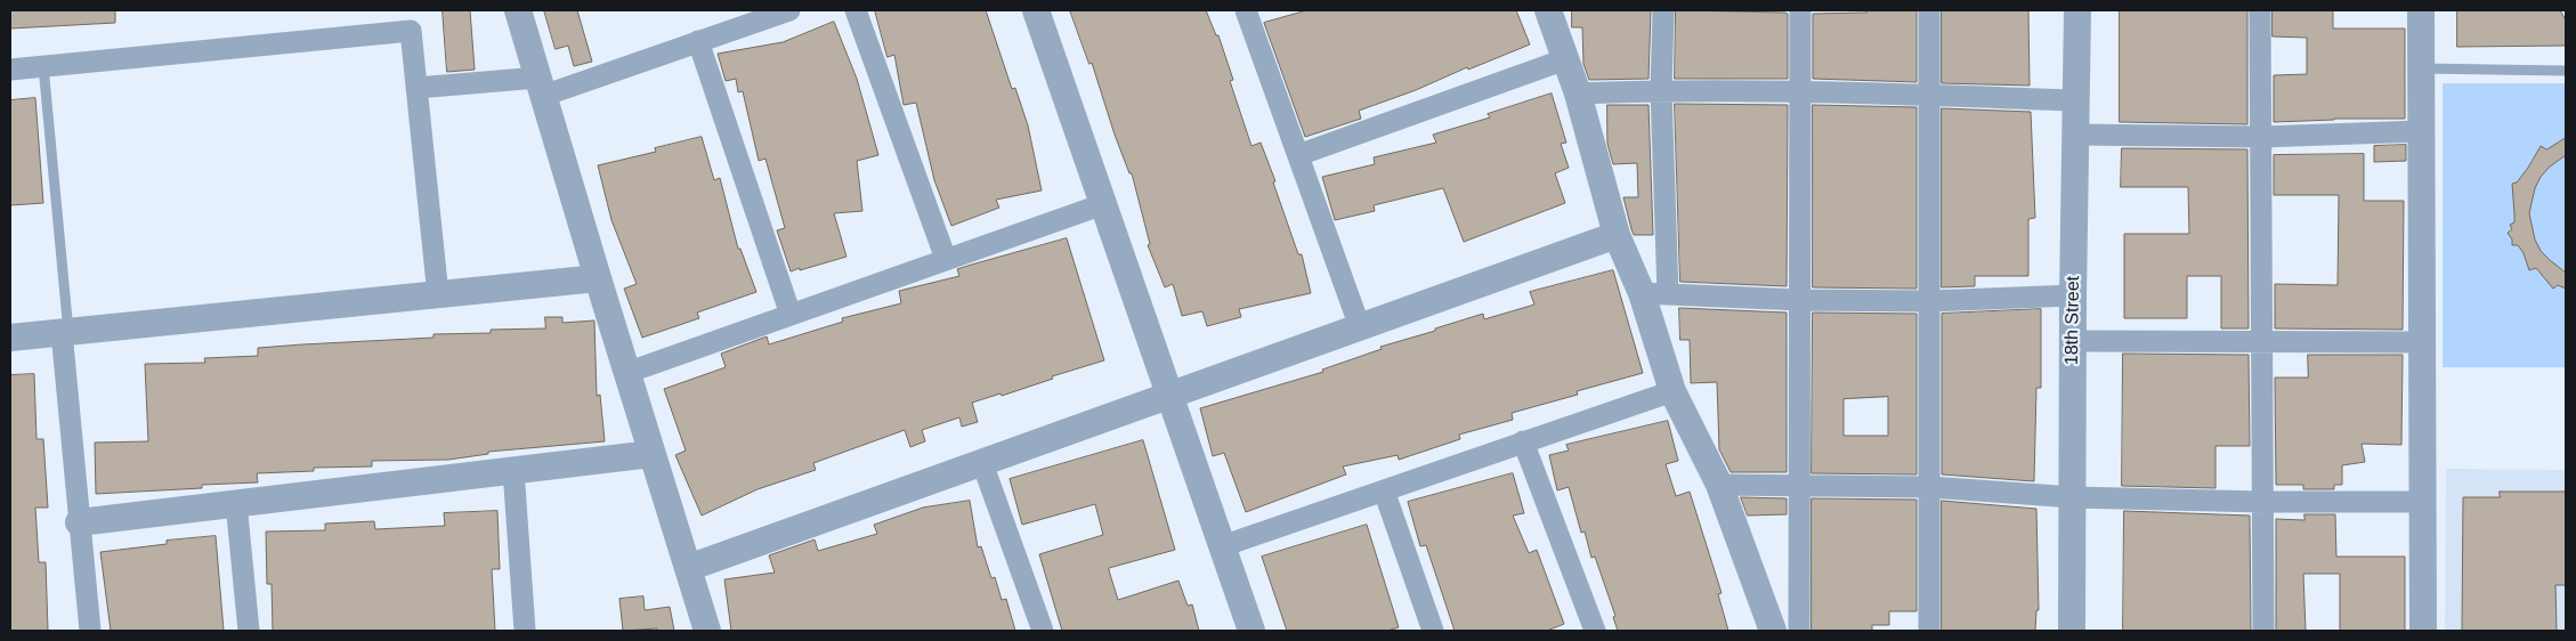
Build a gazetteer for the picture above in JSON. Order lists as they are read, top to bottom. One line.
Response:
{"streets":{"street":["18th Street"]}}
